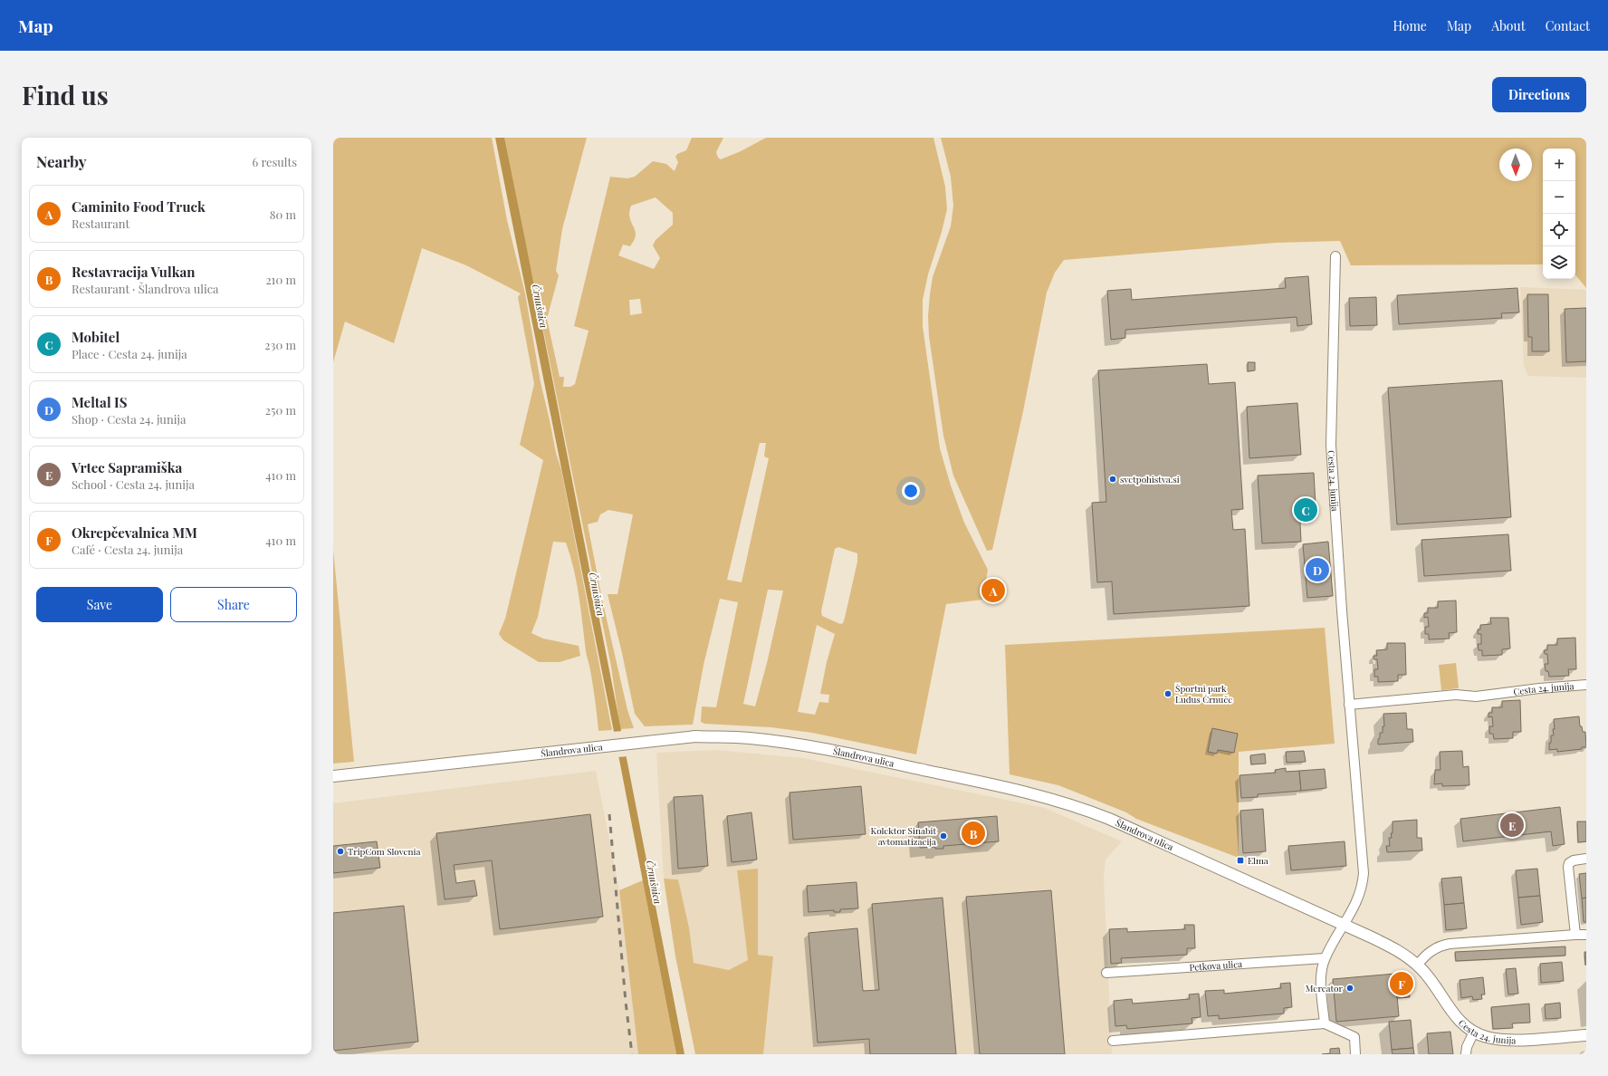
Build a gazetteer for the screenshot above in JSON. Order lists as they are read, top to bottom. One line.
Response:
{"streets":{"street":["Cesta 24. junija","Šlandrova ulica","Petkova ulica"]},"crossings":[["Cesta 24. junija","Šlandrova ulica"]],"water":["Črnušnica"],"places":{"other":["svetpohistva.si","Športni park Ludus Črnuče","Kolektor Sinabit avtomatizacija","TripCom Slovenia","Mercator"],"transit":["Elma"]},"north":"bottom","page":{"header":"Map","nav":["Home","Map","About","Contact"],"buttons":["Directions",["Save","Share"]],"title":"Find us","heading":["Nearby","6 results"],"map_buttons":["+","−"],"list":[{"mark":"A","name":"Caminito Food Truck","note":"Restaurant","value":"80 m"},{"mark":"B","name":"Restavracija Vulkan","note":"Restaurant · Šlandrova ulica","value":"210 m"},{"mark":"C","name":"Mobitel","note":"Place · Cesta 24. junija","value":"230 m"},{"mark":"D","name":"Meltal IS","note":"Shop · Cesta 24. junija","value":"250 m"},{"mark":"E","name":"Vrtec Sapramiška","note":"School · Cesta 24. junija","value":"410 m"},{"mark":"F","name":"Okrepčevalnica MM","note":"Café · Cesta 24. junija","value":"410 m"}],"pins":["C","D","A","E","B","F"]}}
